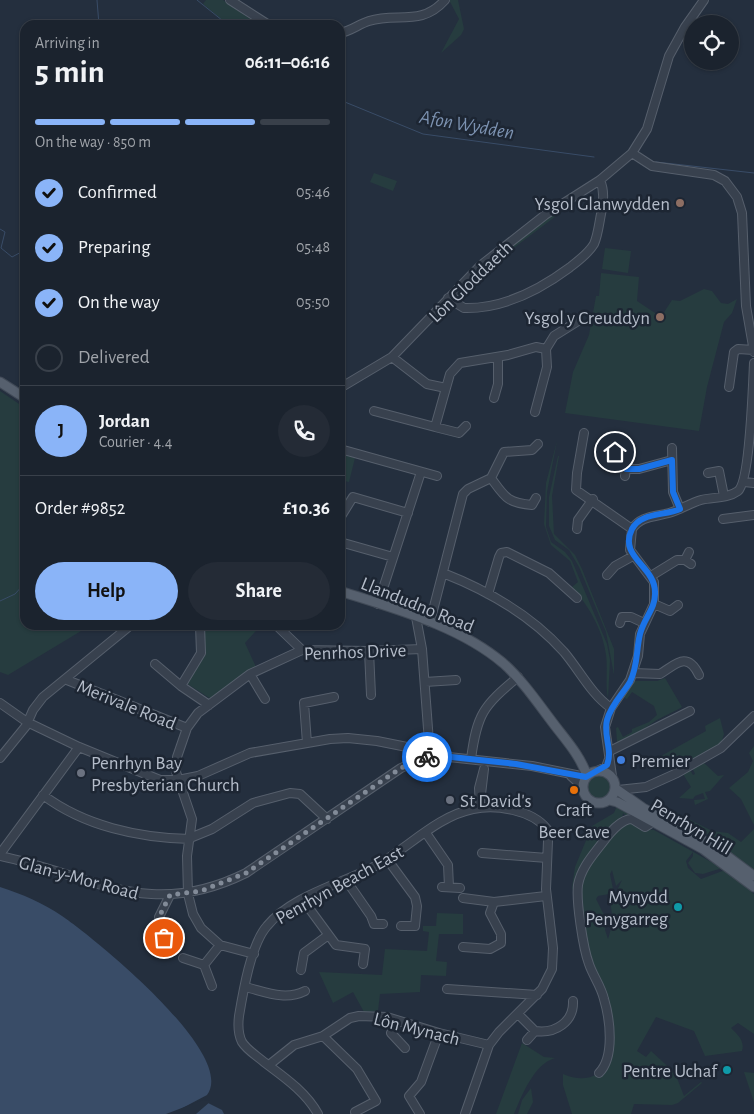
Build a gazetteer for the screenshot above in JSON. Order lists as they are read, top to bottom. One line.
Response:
{"streets":{"main road":["Llandudno Road","Penrhyn Hill"],"street":["Lôn Gloddaeth","Penrhos Drive","Merivale Road","Glan-y-Mor Road","Penrhyn Beach East","Lôn Mynach"]},"crossings":[["Llandudno Road","Penrhyn Hill"],["Penrhos Drive","Merivale Road"],["Penrhos Drive","Glan-y-Mor Road"],["Penrhyn Beach East","Lôn Mynach"]],"water":["Afon Wydden"],"places":["Ysgol Glanwydden","Ysgol y Creuddyn","Premier","Penrhyn Bay Presbyterian Church","Craft Beer Cave","St David's","Mynydd Penygarreg","Pentre Uchaf"],"page":{"heading":["5 min","Arriving in","06:11–06:16"],"panel":["Jordan","Courier · 4.4","Order #9852","£10.36"],"bar":"On the way · 850 m","list":[["Confirmed","05:46"],["Preparing","05:48"],["On the way","05:50"],"Delivered"],"round":"J","buttons":["Help","Share"]}}
